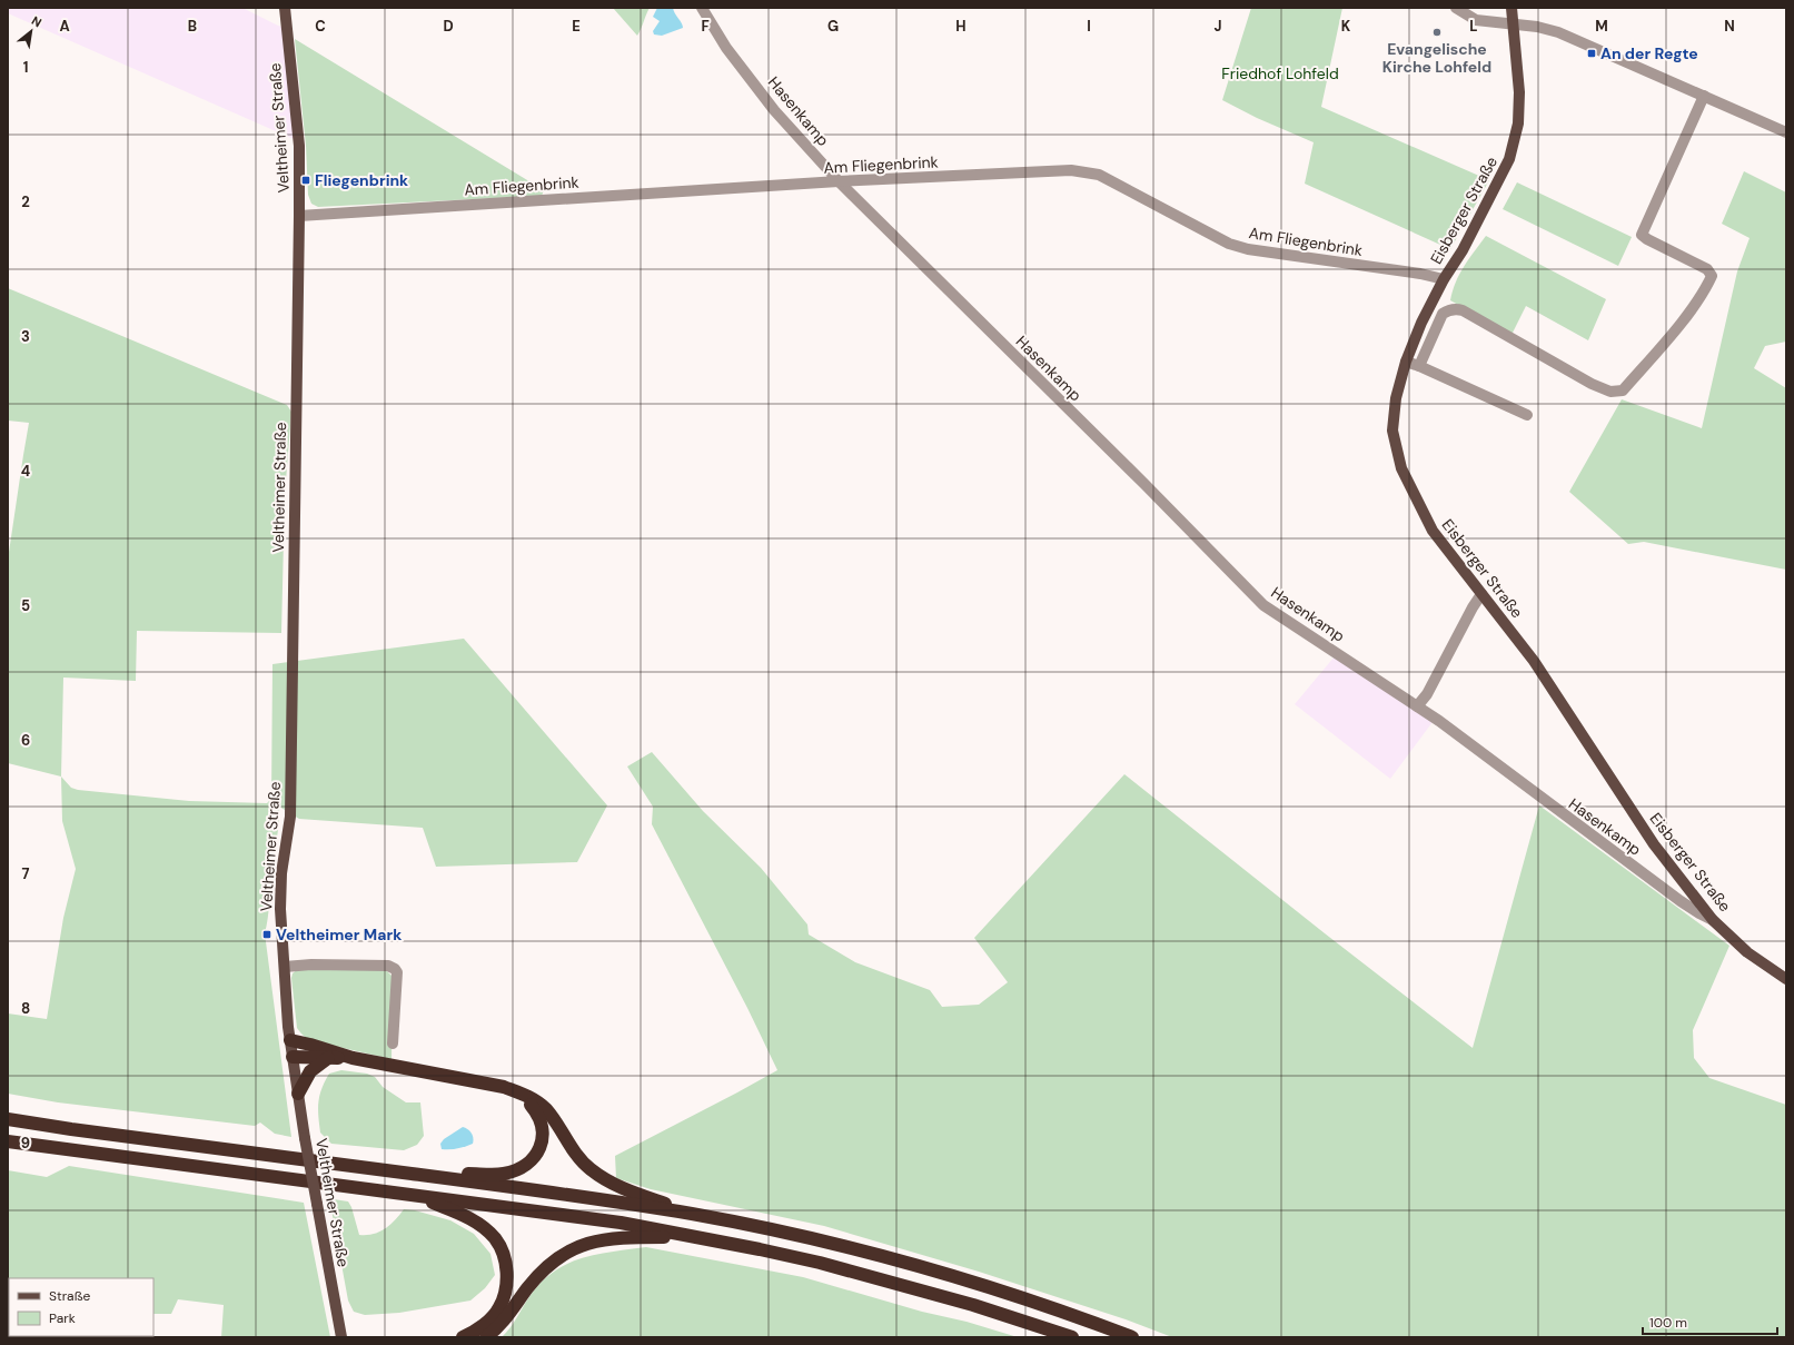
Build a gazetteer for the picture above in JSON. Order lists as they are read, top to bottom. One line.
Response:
{"streets":{"main road":["Veltheimer Straße","Eisberger Straße"],"street":["Hasenkamp","Am Fliegenbrink"]},"crossings":[["Hasenkamp","Am Fliegenbrink"],["Hasenkamp","Eisberger Straße"],["Veltheimer Straße","Am Fliegenbrink"],["Am Fliegenbrink","Eisberger Straße"]],"parks":["Friedhof Lohfeld"],"places":{"other":["Evangelische Kirche Lohfeld"],"transit":["An der Regte","Fliegenbrink","Veltheimer Mark"]},"legend":["Straße","Park"],"scale_bar":"100 m","north":"top right","grid":{"columns":["A","B","C","D","E","F","G","H","I","J","K","L","M","N"],"rows":["1","2","3","4","5","6","7","8","9"]}}
